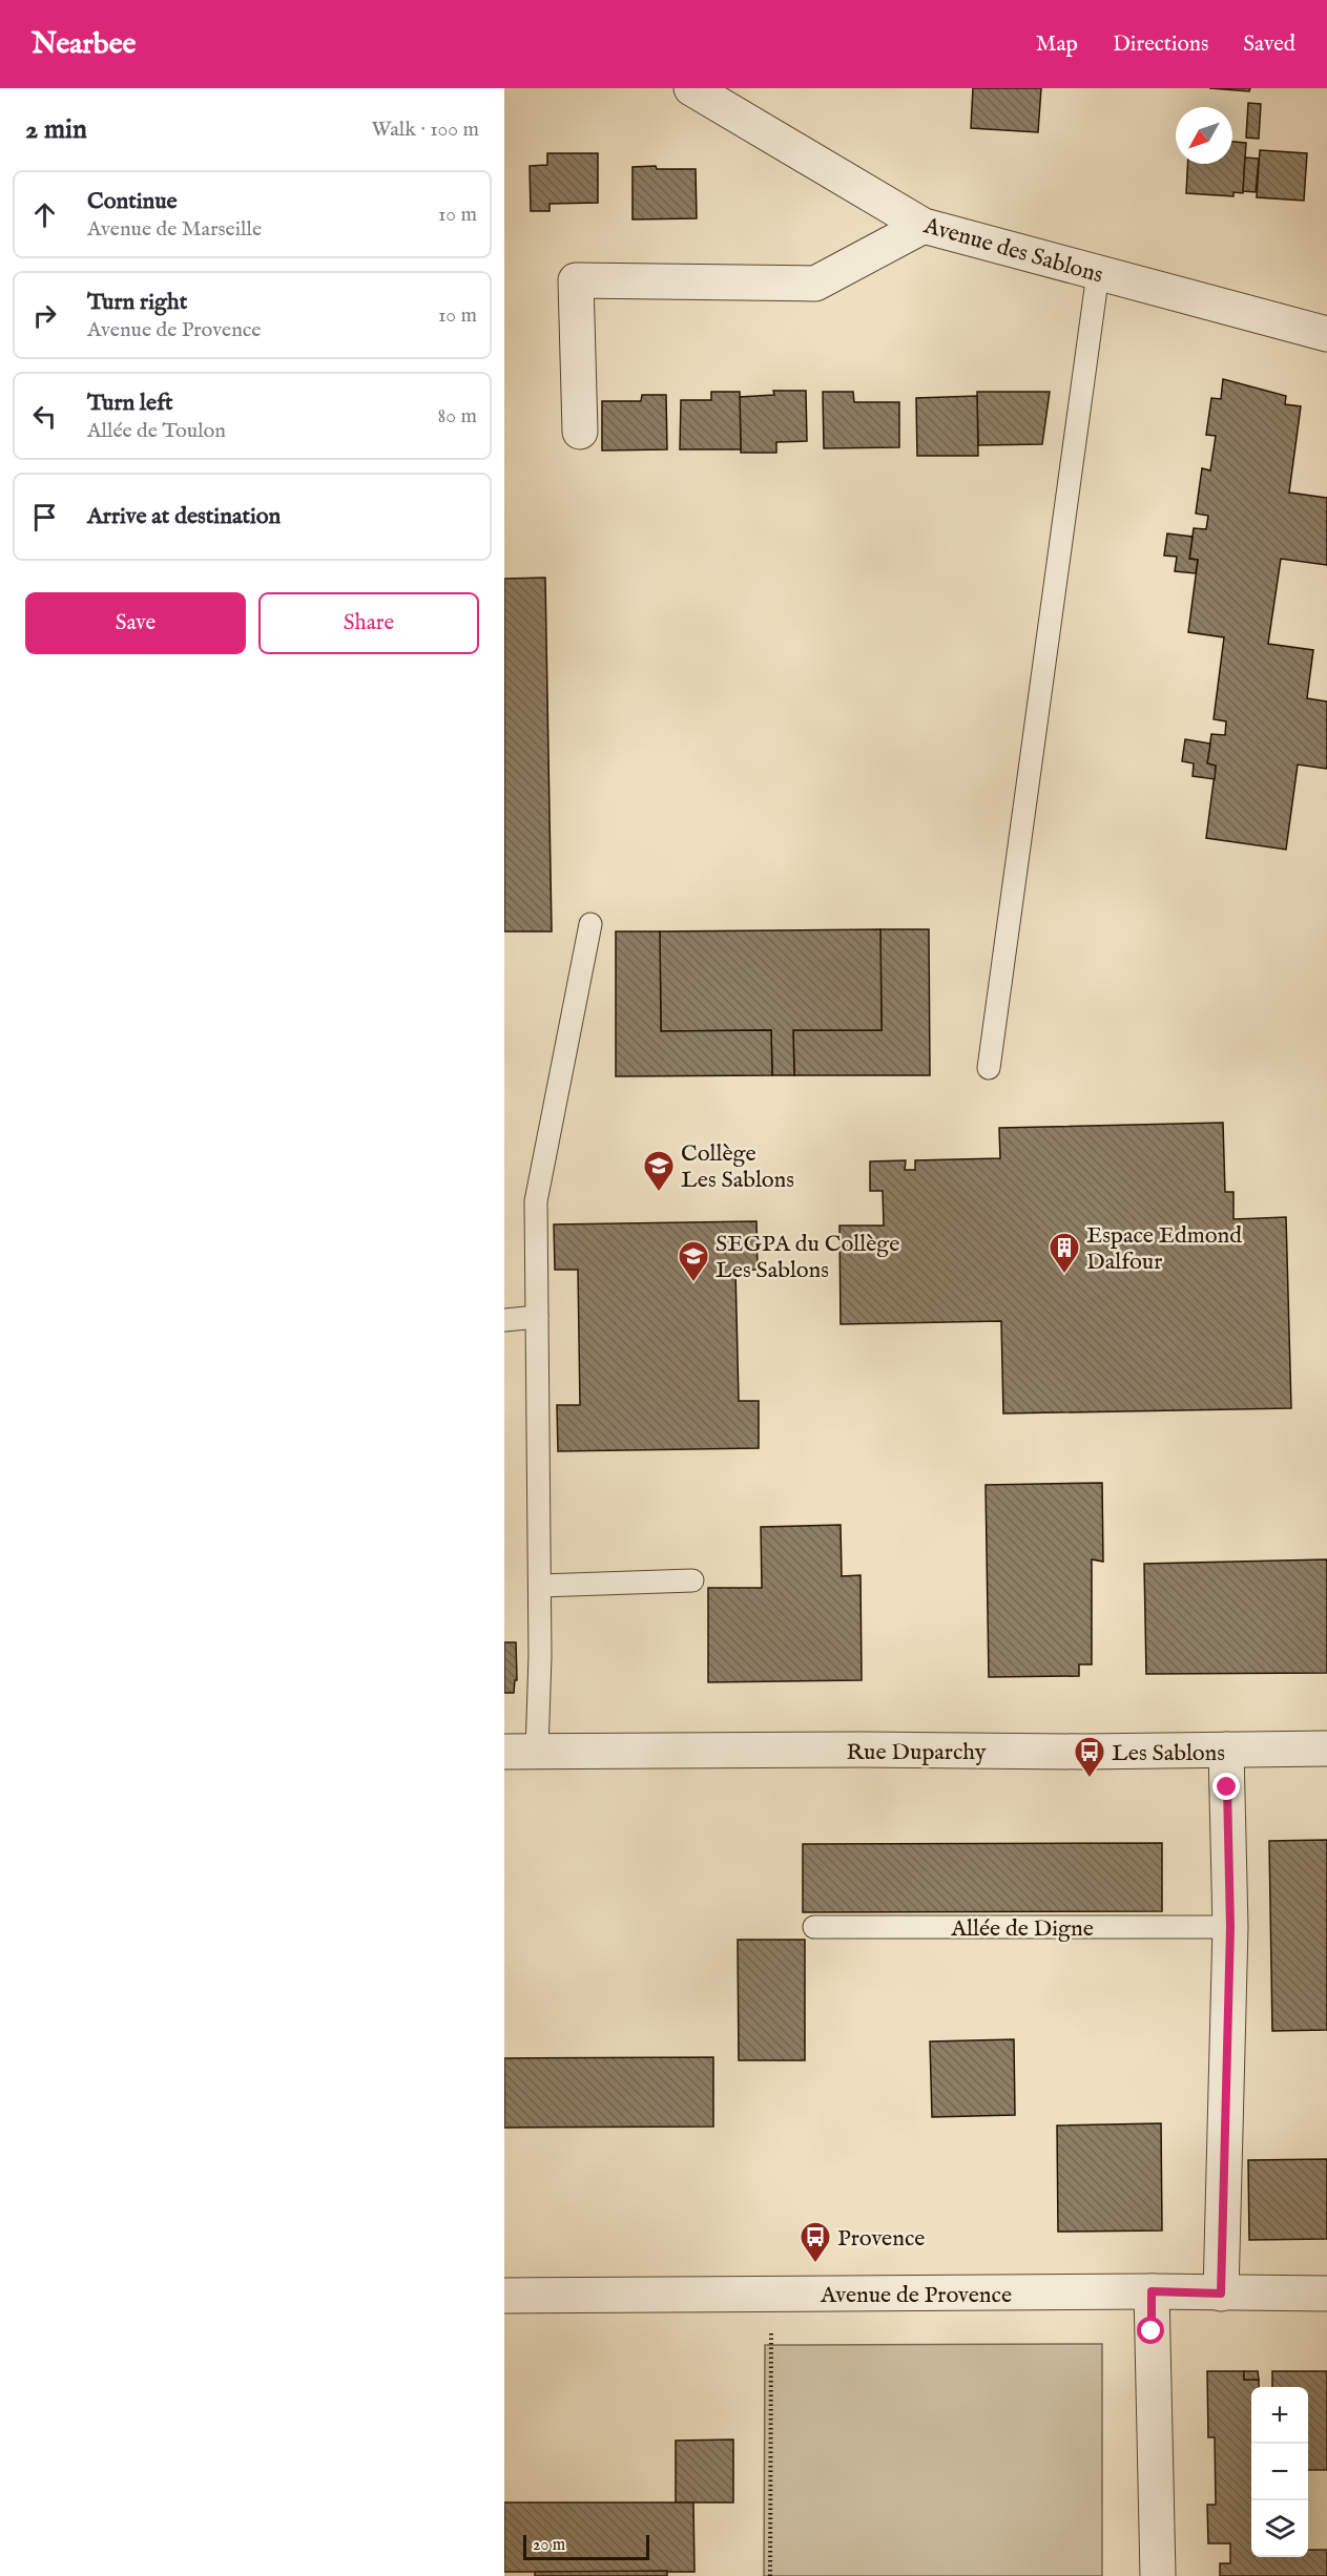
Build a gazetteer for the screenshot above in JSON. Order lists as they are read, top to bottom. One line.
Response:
{"streets":{"street":["Avenue des Sablons","Rue Duparchy","Avenue de Provence"],"lane":["Allée de Digne"]},"places":{"school or university":["Collège Les Sablons","SEGPA du Collège Les Sablons"],"building":["Espace Edmond Dalfour"],"bus stop":["Les Sablons","Provence"]},"scale_bar":"20 m","north":"bottom left","page":{"header":"Nearbee","nav":["Map","Directions","Saved"],"heading":["2 min","Walk · 100 m"],"list":[["Continue","Avenue de Marseille","10 m"],["Turn right","Avenue de Provence","10 m"],["Turn left","Allée de Toulon","80 m"],"Arrive at destination"],"buttons":["Save","Share"],"map_buttons":["+","−"],"scale":"20 m"}}
